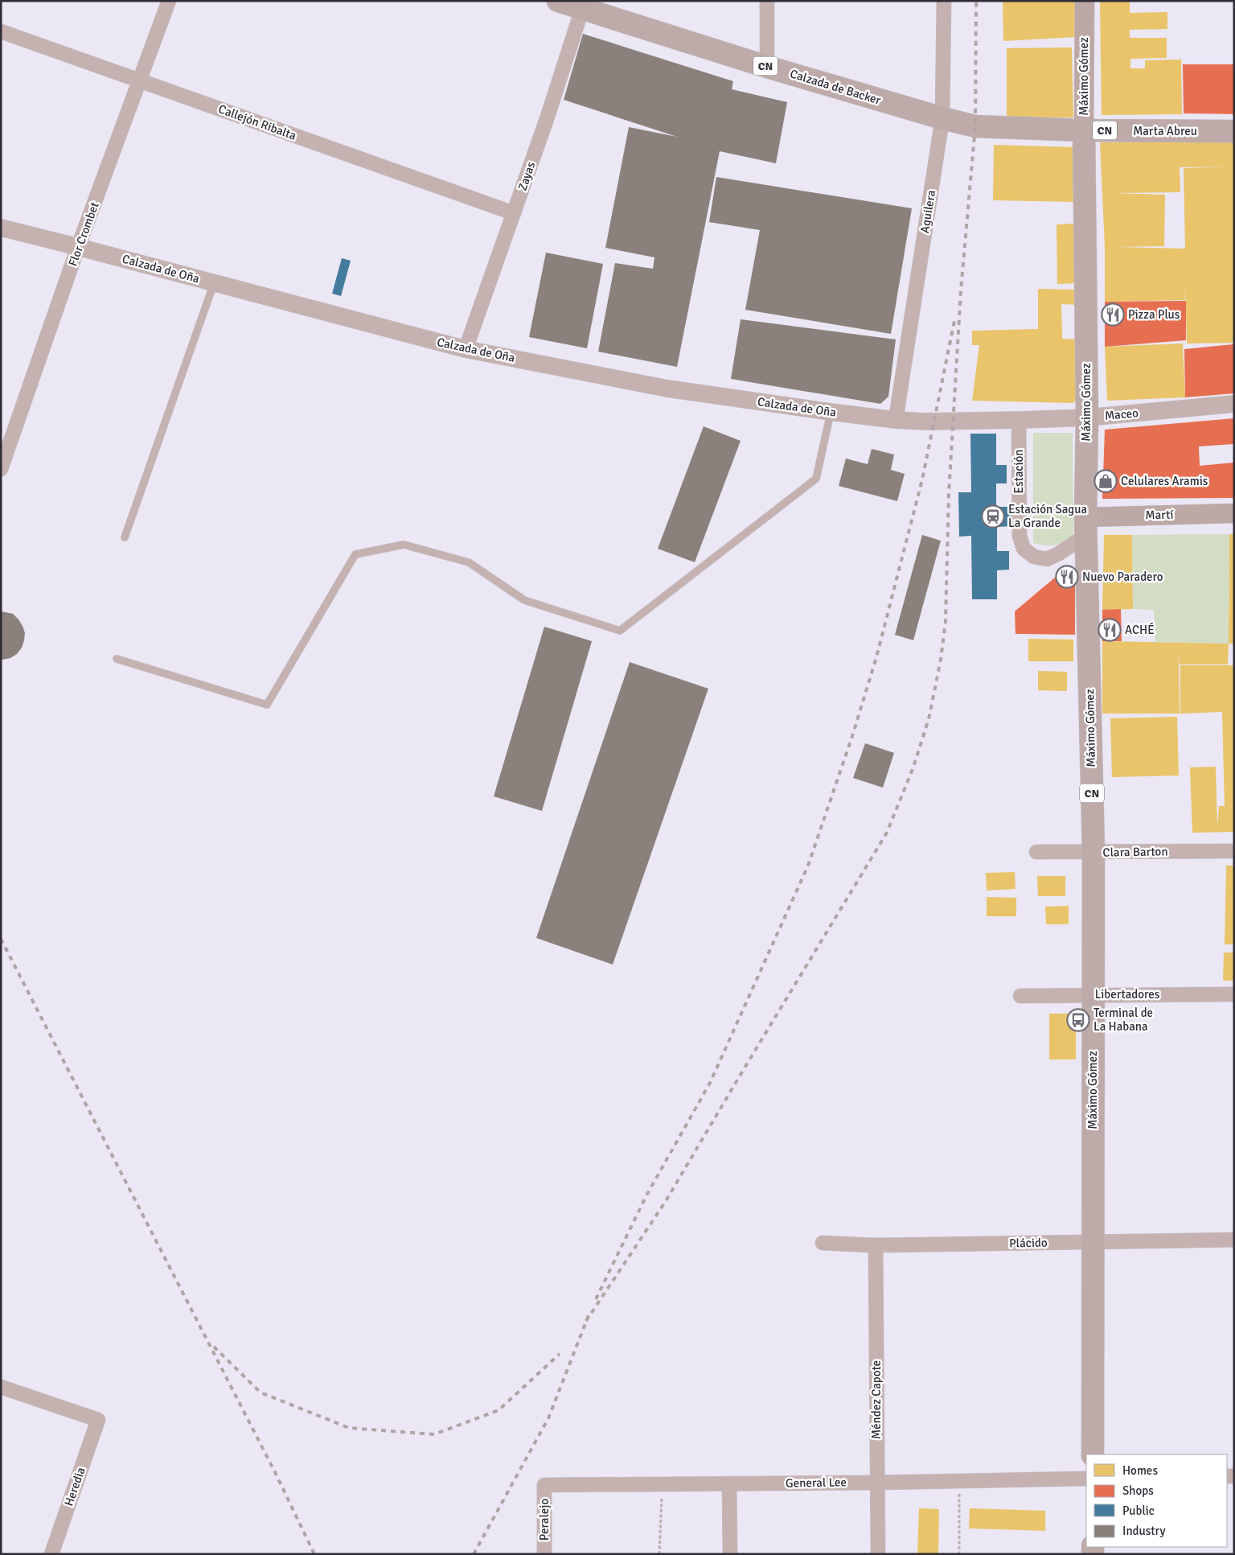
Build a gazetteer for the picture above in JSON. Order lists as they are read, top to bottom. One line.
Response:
{"streets":{"main road":["CN","Máximo Gómez","Calzada de Backer","Marta Abreu","Martí"],"street":["Callejón Ribalta","Zayas","Aguilera","Flor Crombet","Calzada de Oña","Maceo","Estación","Clara Barton","Libertadores","Plácido","Méndez Capote","General Lee","Heredia","Peralejo"]},"crossings":[["Máximo Gómez","Marta Abreu"],["Máximo Gómez","Maceo"],["Máximo Gómez","Estación"],["Máximo Gómez","Martí"],["Máximo Gómez","Clara Barton"],["Máximo Gómez","Libertadores"],["Máximo Gómez","Plácido"],["Calzada de Backer","Marta Abreu"],["Calzada de Backer","Zayas"],["Calzada de Backer","Aguilera"],["Callejón Ribalta","Zayas"],["Callejón Ribalta","Flor Crombet"],["Zayas","Calzada de Oña"],["Aguilera","Calzada de Oña"],["Flor Crombet","Calzada de Oña"],["Calzada de Oña","Maceo"],["Maceo","Estación"],["Estación","Martí"],["Plácido","Méndez Capote"],["Méndez Capote","General Lee"],["General Lee","Peralejo"]],"places":{"restaurant":["Pizza Plus","Nuevo Paradero","ACHÉ"],"shop":["Celulares Aramis"],"station":["Estación Sagua La Grande"],"bus stop":["Terminal de La Habana"]},"legend":["Homes","Shops","Public","Industry"]}
